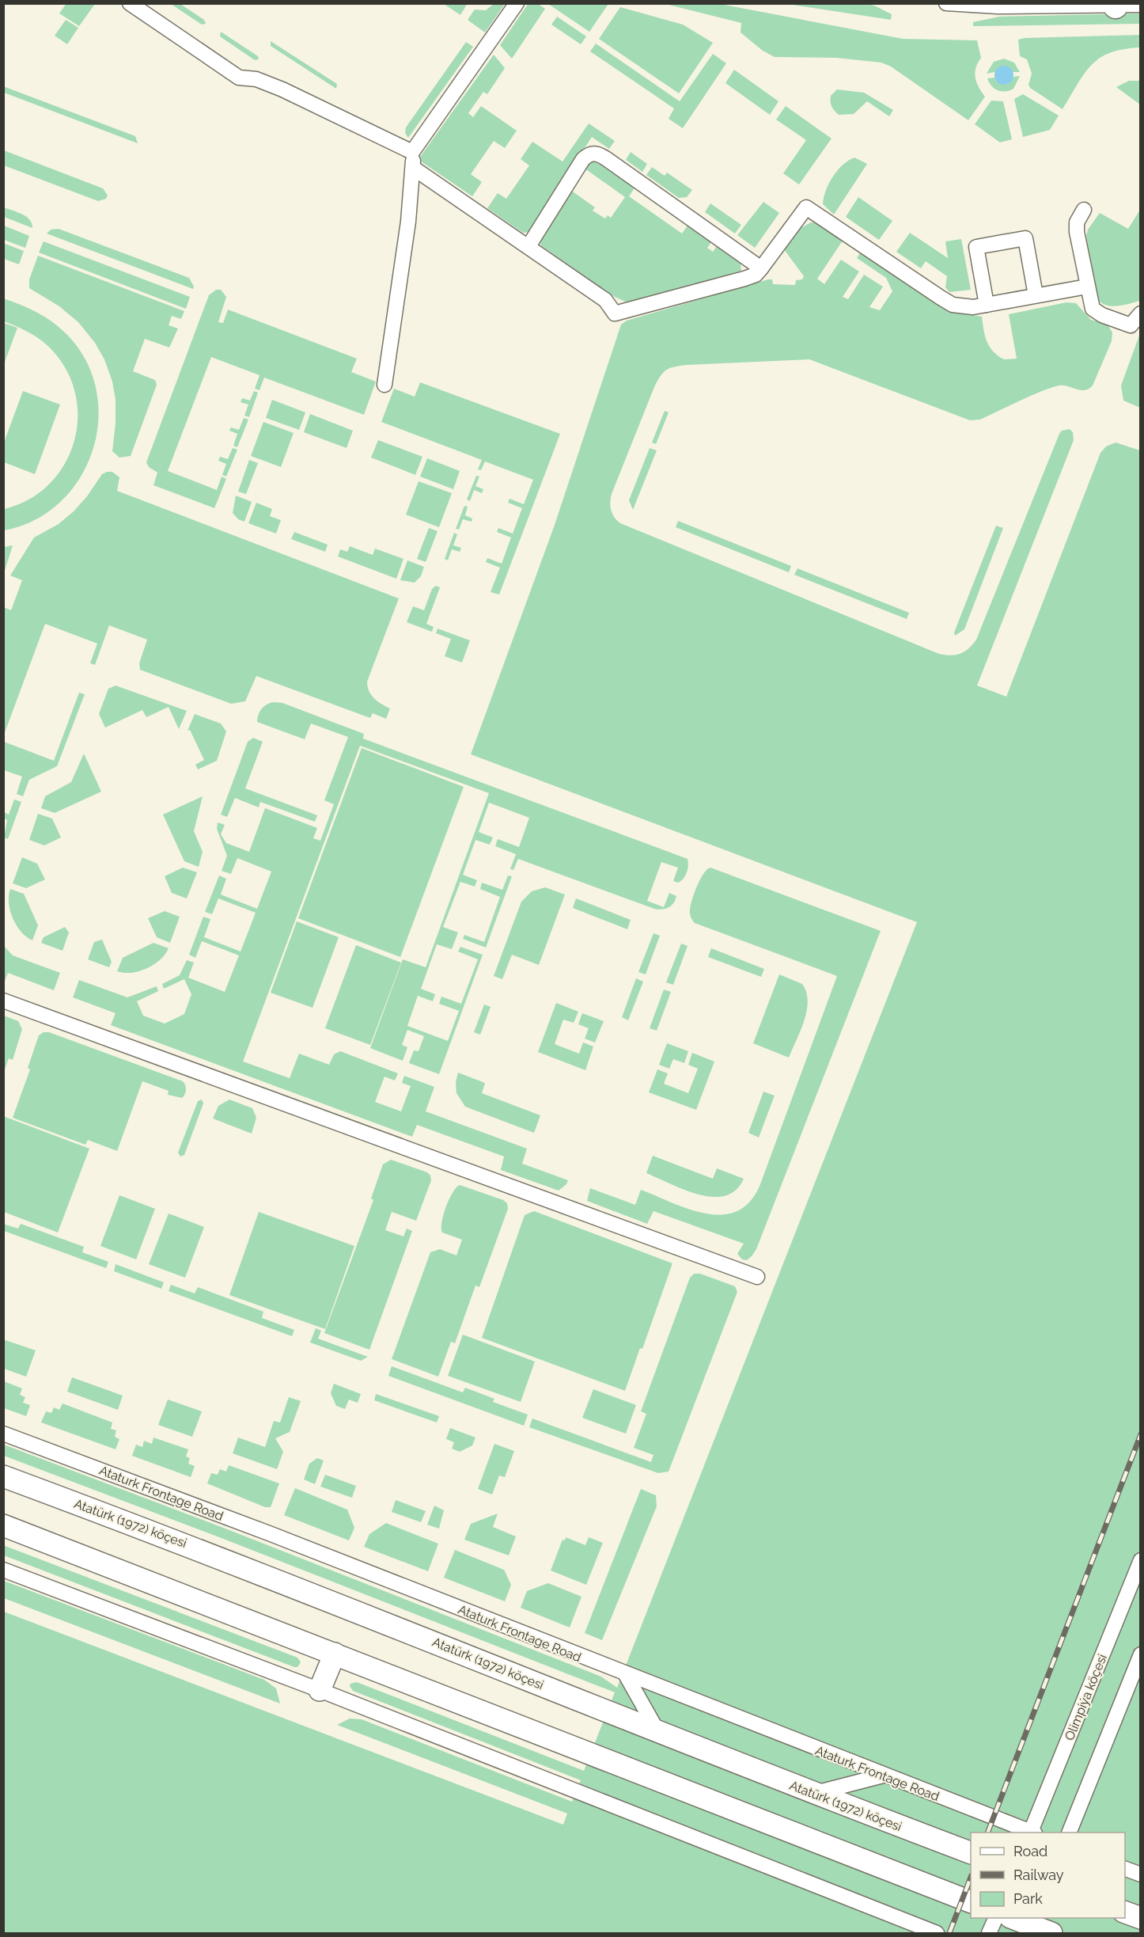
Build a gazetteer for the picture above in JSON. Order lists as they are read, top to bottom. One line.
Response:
{"streets":{"main road":["Atatürk (1972) köçesi"],"street":["Ataturk Frontage Road","Olimpiýa köçesi"]},"legend":["Road","Railway","Park"]}
